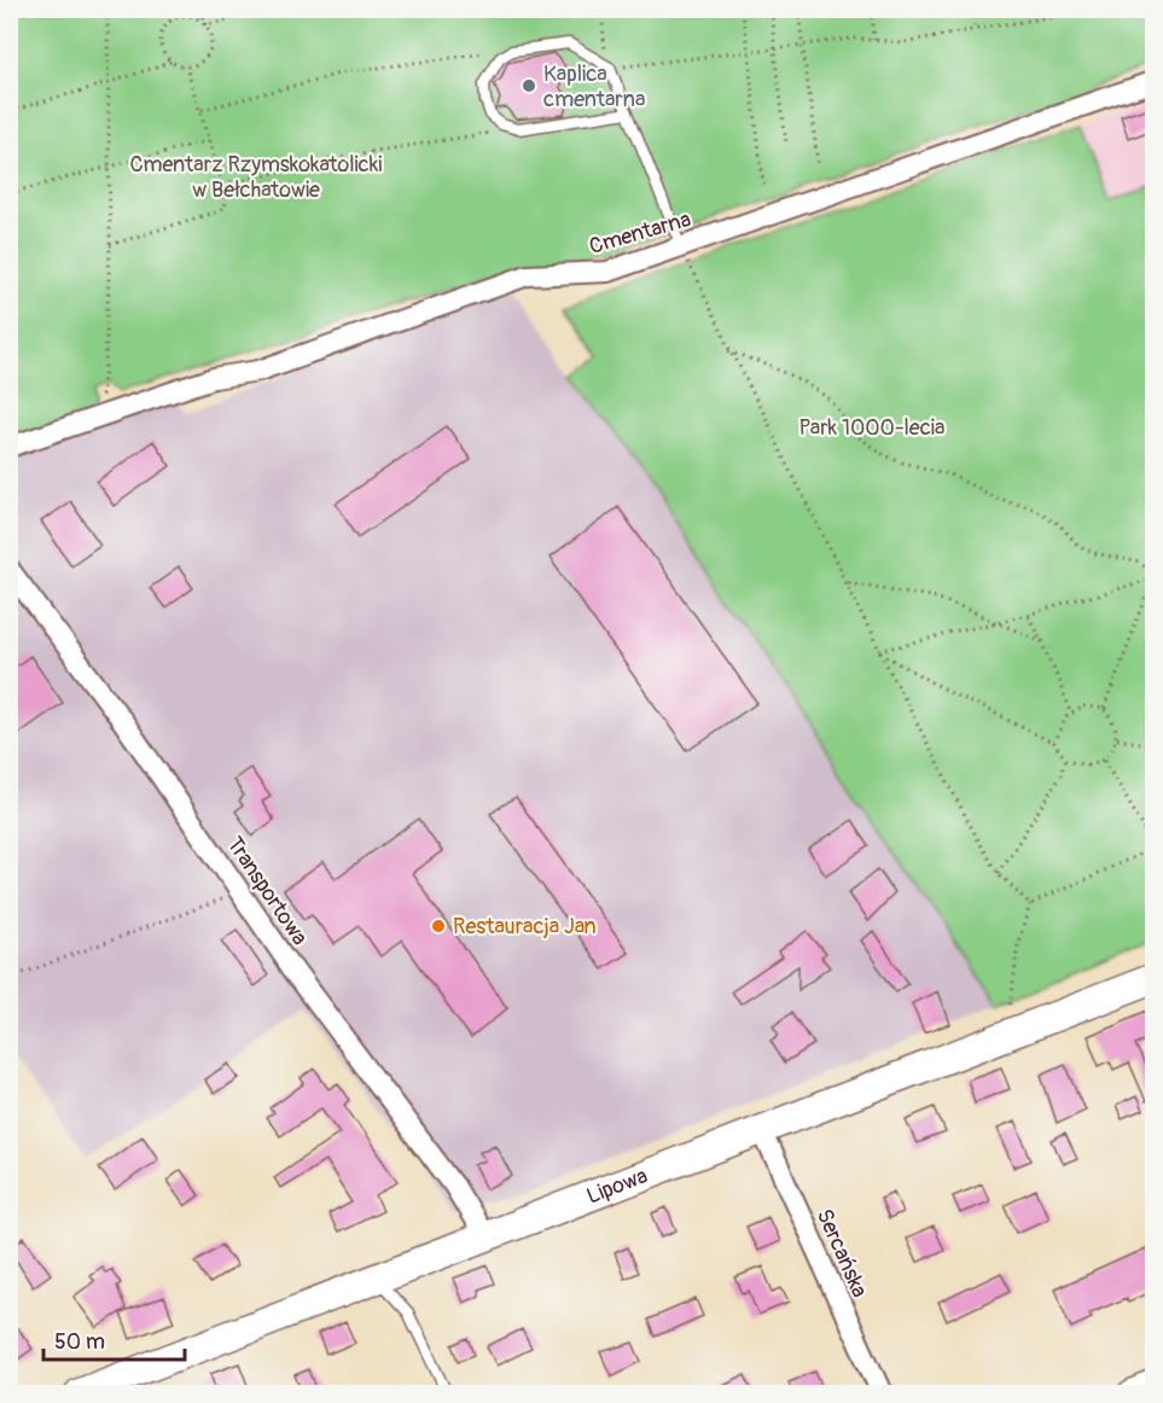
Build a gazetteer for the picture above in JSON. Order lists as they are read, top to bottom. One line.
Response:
{"streets":{"main road":["Lipowa"],"street":["Cmentarna","Transportowa","Sercańska"]},"crossings":[["Transportowa","Lipowa"],["Lipowa","Sercańska"]],"parks":["Cmentarz Rzymskokatolicki w Bełchatowie","Park 1000-lecia"],"places":["Kaplica cmentarna","Restauracja Jan"],"scale_bar":"50 m"}
